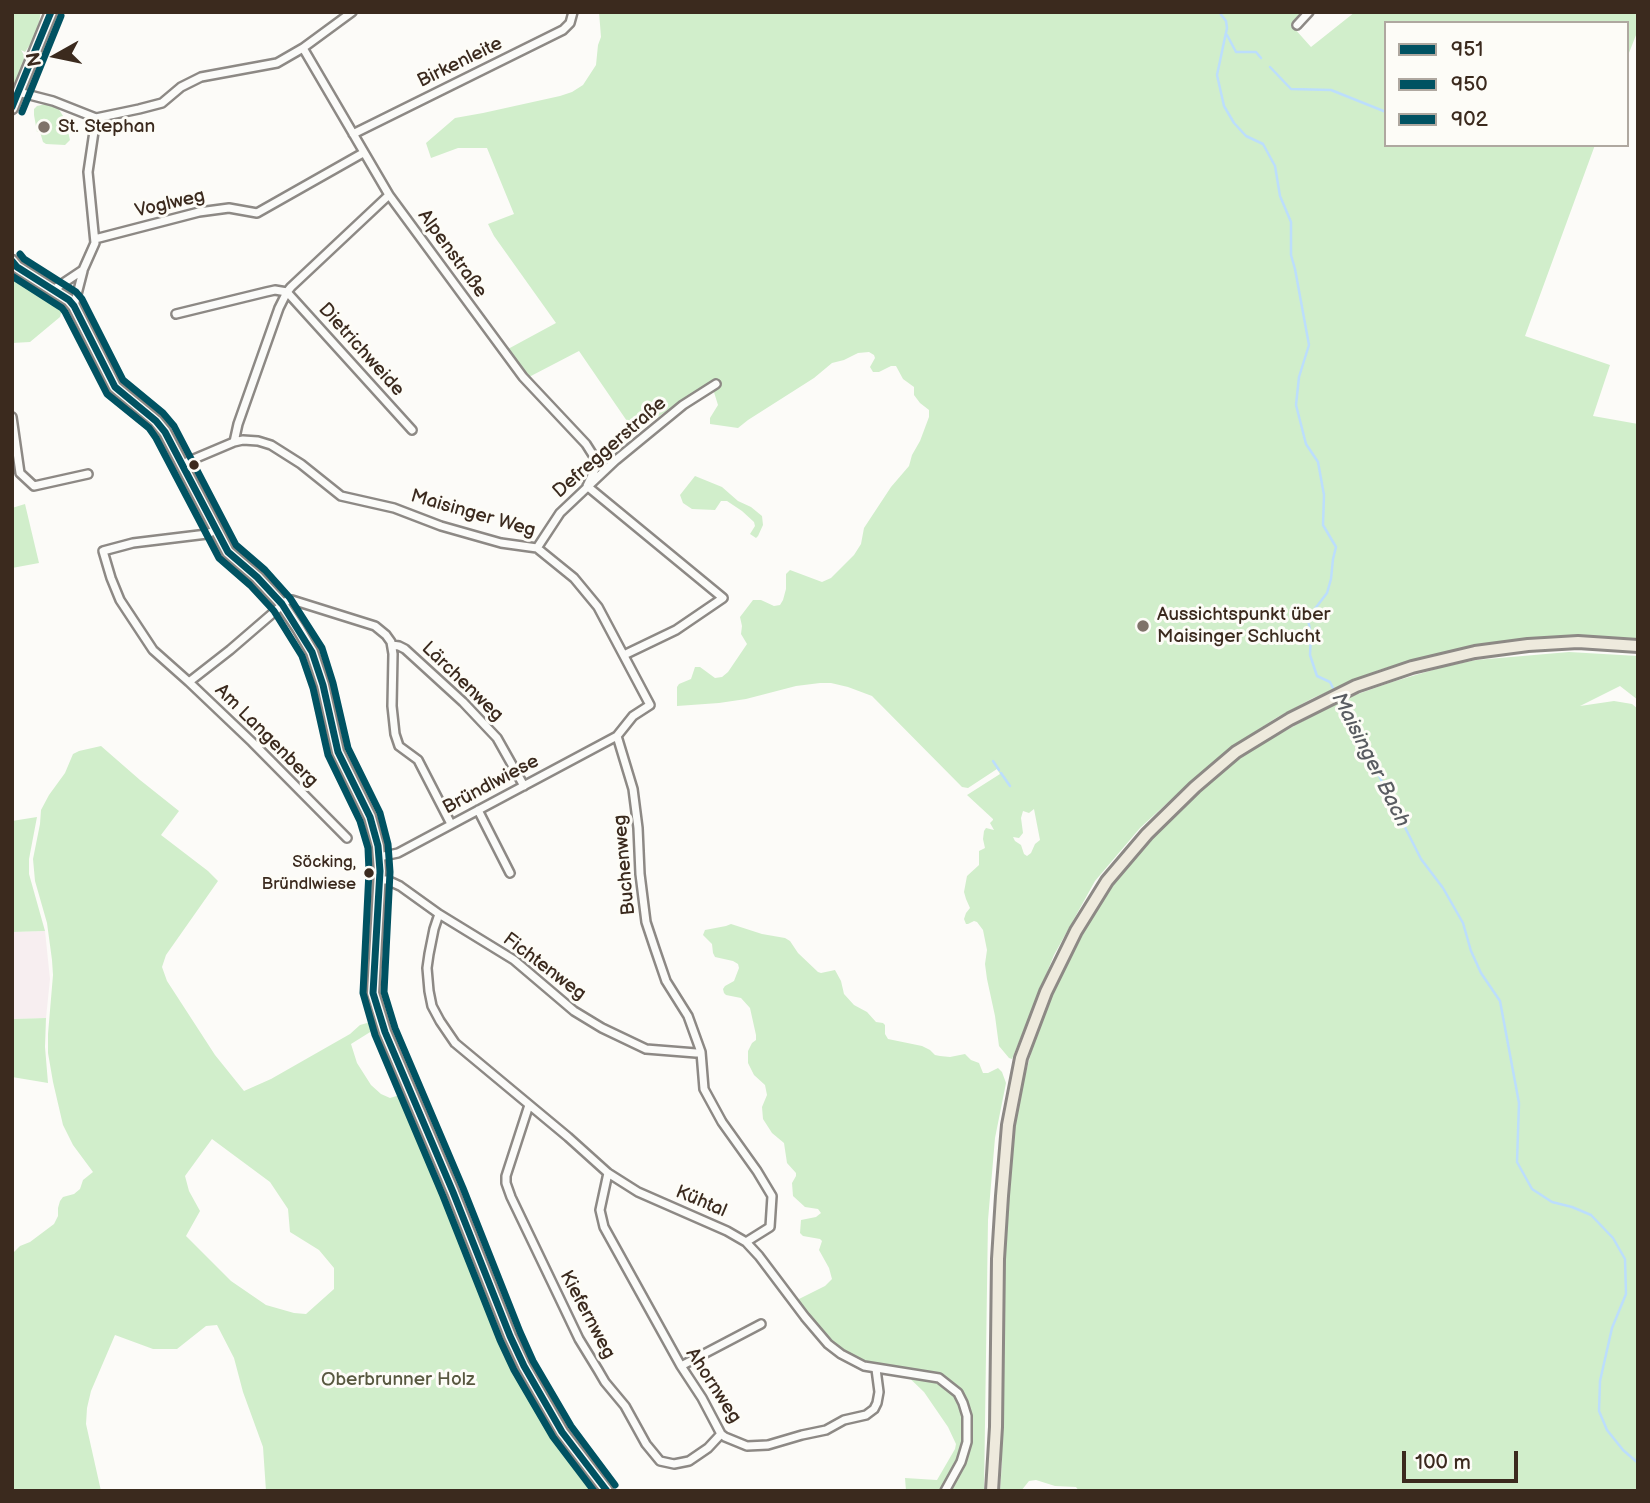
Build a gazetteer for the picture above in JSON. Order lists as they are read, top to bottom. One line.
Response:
{"streets":{"street":["Birkenleite","Voglweg","Alpenstraße","Dietrichweide","Defreggerstraße","Maisinger Weg","Lärchenweg","Am Langenberg","Bründlwiese","Buchenweg","Fichtenweg","Kühtal","Kiefernweg","Ahornweg"]},"crossings":[["Birkenleite","Alpenstraße"],["Voglweg","Alpenstraße"],["Alpenstraße","Defreggerstraße"],["Defreggerstraße","Maisinger Weg"],["Maisinger Weg","Bründlwiese"],["Maisinger Weg","Buchenweg"],["Lärchenweg","Am Langenberg"],["Lärchenweg","Bründlwiese"],["Bründlwiese","Buchenweg"],["Buchenweg","Fichtenweg"],["Buchenweg","Kühtal"],["Fichtenweg","Kühtal"],["Kühtal","Kiefernweg"],["Kühtal","Ahornweg"],["Kiefernweg","Ahornweg"]],"water":["Maisinger Bach"],"parks":["Oberbrunner Holz"],"places":["St. Stephan","Aussichtspunkt über Maisinger Schlucht","Söcking, Bründlwiese"],"lines":["transit line 951","transit line 950","transit line 902"],"legend":["951","950","902"],"scale_bar":"100 m","north":"left"}
